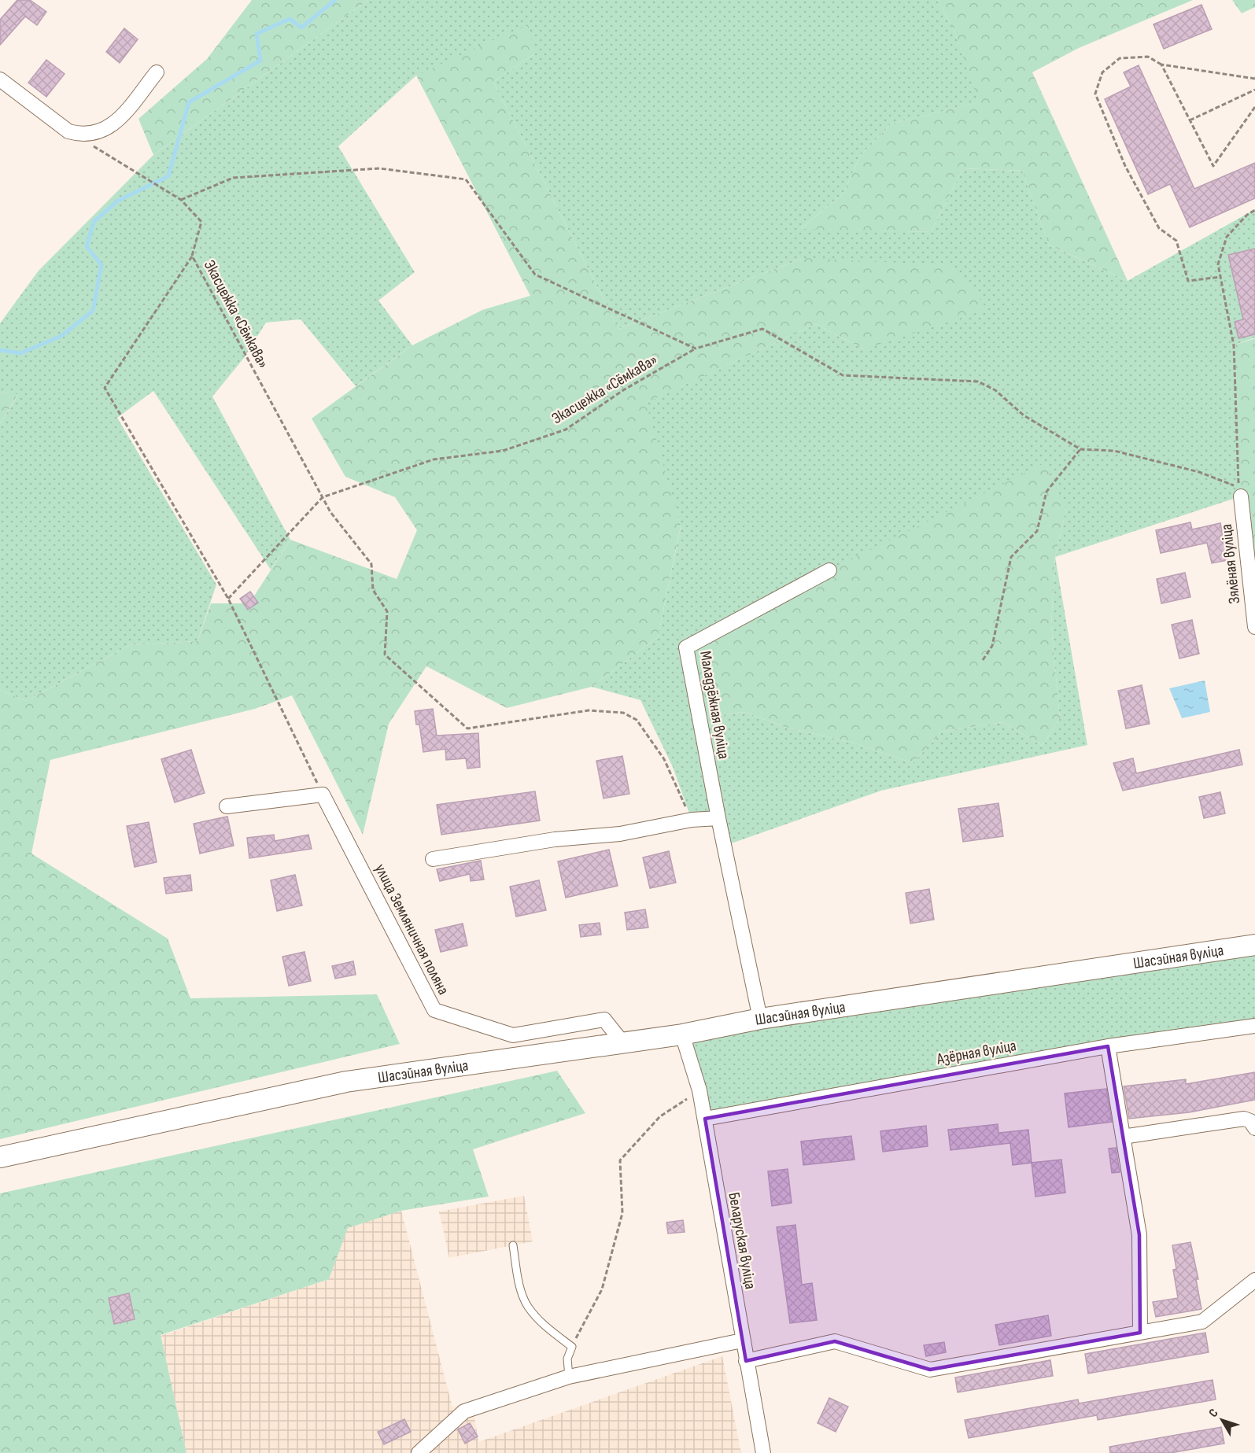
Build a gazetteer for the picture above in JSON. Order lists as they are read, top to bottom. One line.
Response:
{"streets":{"main road":["Шасэйная вуліца"],"street":["Зялёная вуліца","Маладзёжная вуліца","улица Земляничная поляна","Азёрная вуліца","Беларуская вуліца"],"path":["Экасцежка «Сёмкава»"]},"crossings":[["Экасцежка «Сёмкава»","Зялёная вуліца"],["Маладзёжная вуліца","Шасэйная вуліца"],["улица Земляничная поляна","Шасэйная вуліца"],["Шасэйная вуліца","Беларуская вуліца"],["Азёрная вуліца","Беларуская вуліца"]],"north":"top left"}
